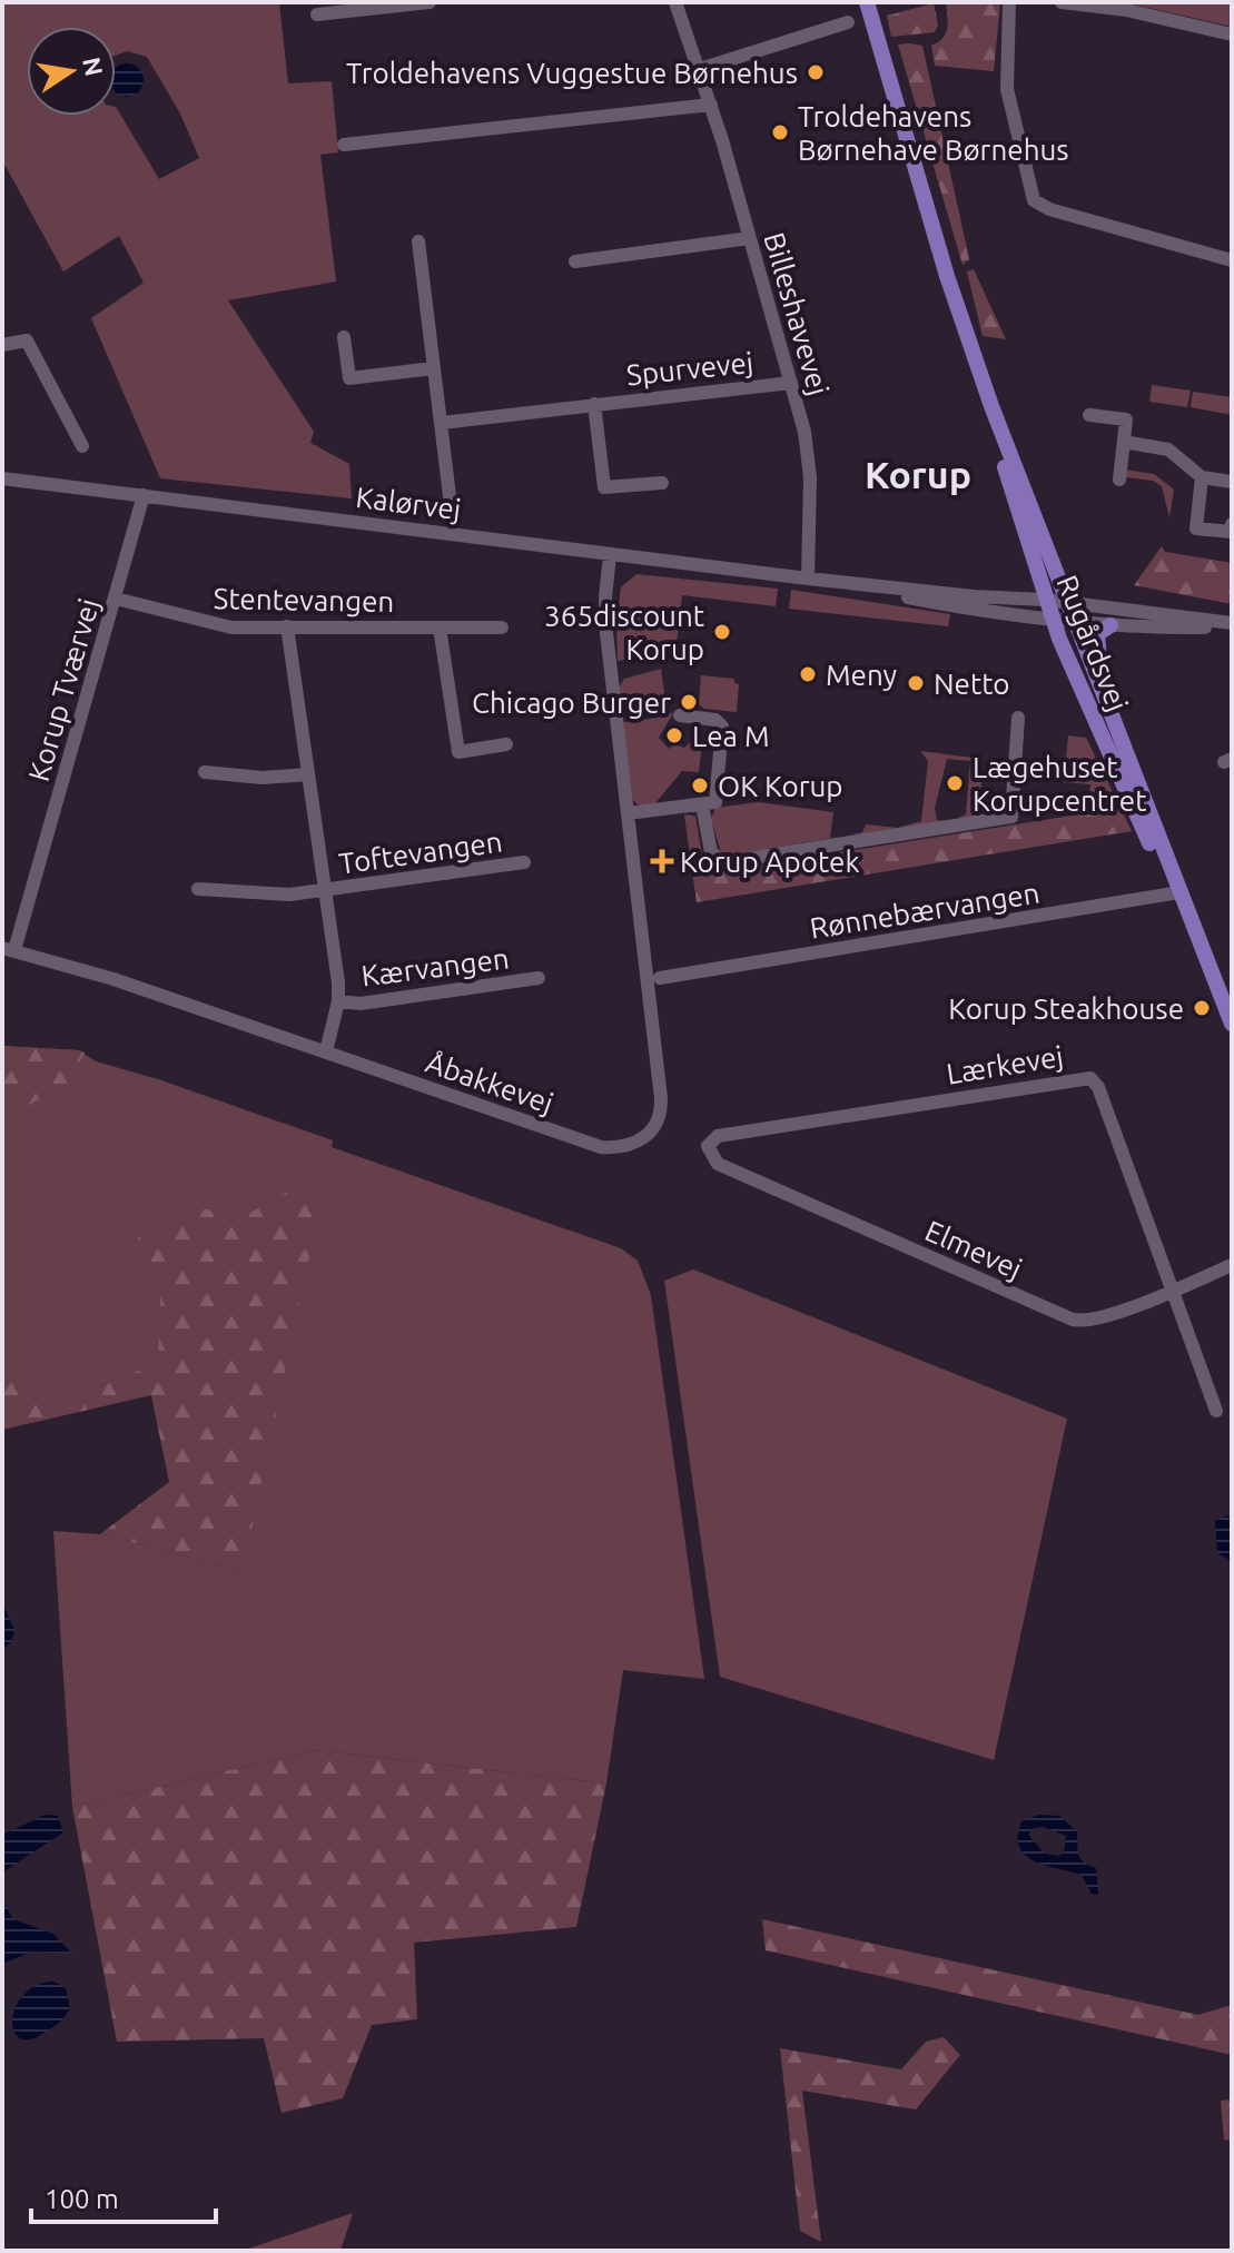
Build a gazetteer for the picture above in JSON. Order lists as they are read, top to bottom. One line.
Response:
{"streets":{"main road":["Rugårdsvej"],"street":["Billeshavevej","Spurvevej","Kalørvej","Stentevangen","Korup Tværvej","Toftevangen","Rønnebærvangen","Kærvangen","Lærkevej","Åbakkevej","Elmevej"]},"crossings":[["Billeshavevej","Spurvevej"],["Billeshavevej","Kalørvej"],["Kalørvej","Rugårdsvej"],["Kalørvej","Korup Tværvej"],["Kalørvej","Åbakkevej"],["Stentevangen","Korup Tværvej"],["Rugårdsvej","Rønnebærvangen"],["Korup Tværvej","Åbakkevej"],["Lærkevej","Elmevej"]],"districts":["Korup"],"places":{"other":["Troldehavens Vuggestue Børnehus","Troldehavens Børnehave Børnehus","365discount Korup","Meny","Netto","Chicago Burger","Lea M","Lægehuset Korupcentret","OK Korup","Korup Steakhouse"],"health":["Korup Apotek"]},"scale_bar":"100 m","north":"right"}
